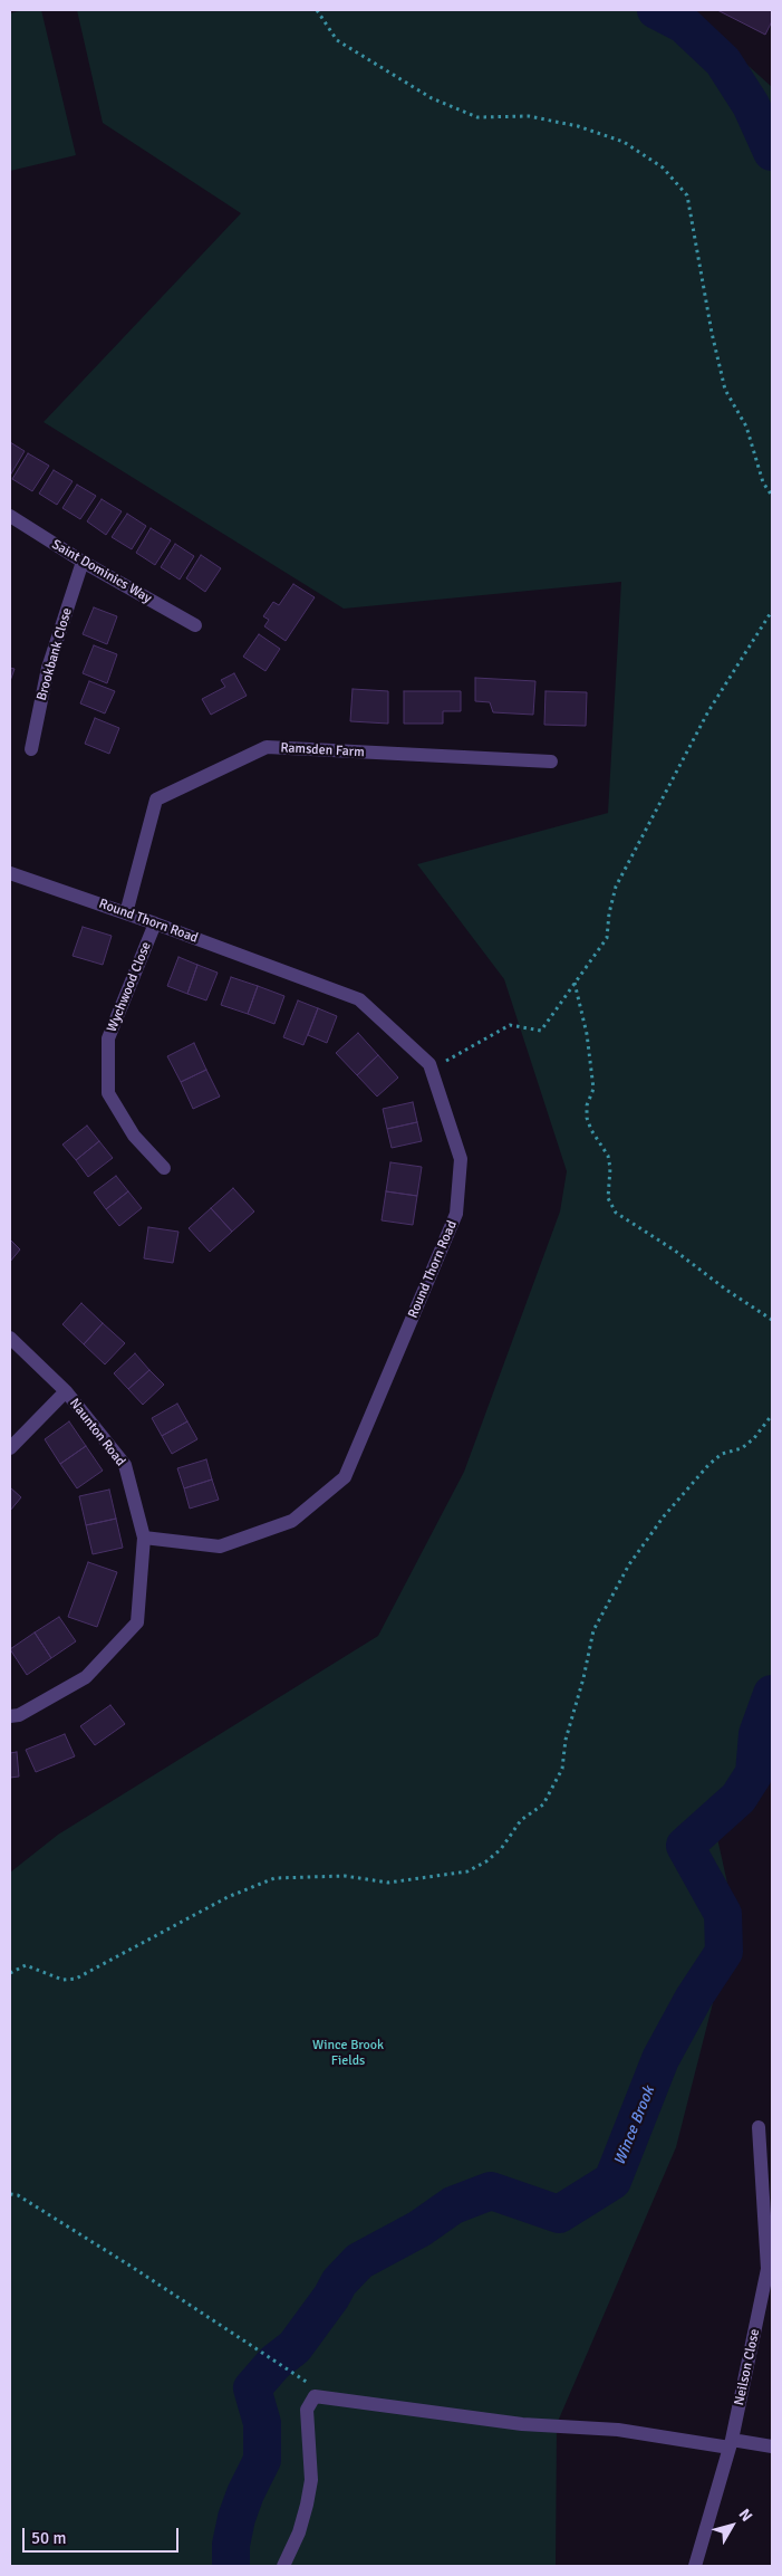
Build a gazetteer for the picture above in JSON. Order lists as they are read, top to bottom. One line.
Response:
{"streets":{"street":["Saint Dominics Way","Brookbank Close","Ramsden Farm","Round Thorn Road","Wychwood Close","Naunton Road","Neilson Close"]},"crossings":[["Saint Dominics Way","Brookbank Close"],["Ramsden Farm","Round Thorn Road"],["Round Thorn Road","Wychwood Close"],["Round Thorn Road","Naunton Road"]],"water":["Wince Brook"],"parks":["Wince Brook Fields"],"scale_bar":"50 m","north":"top right"}
